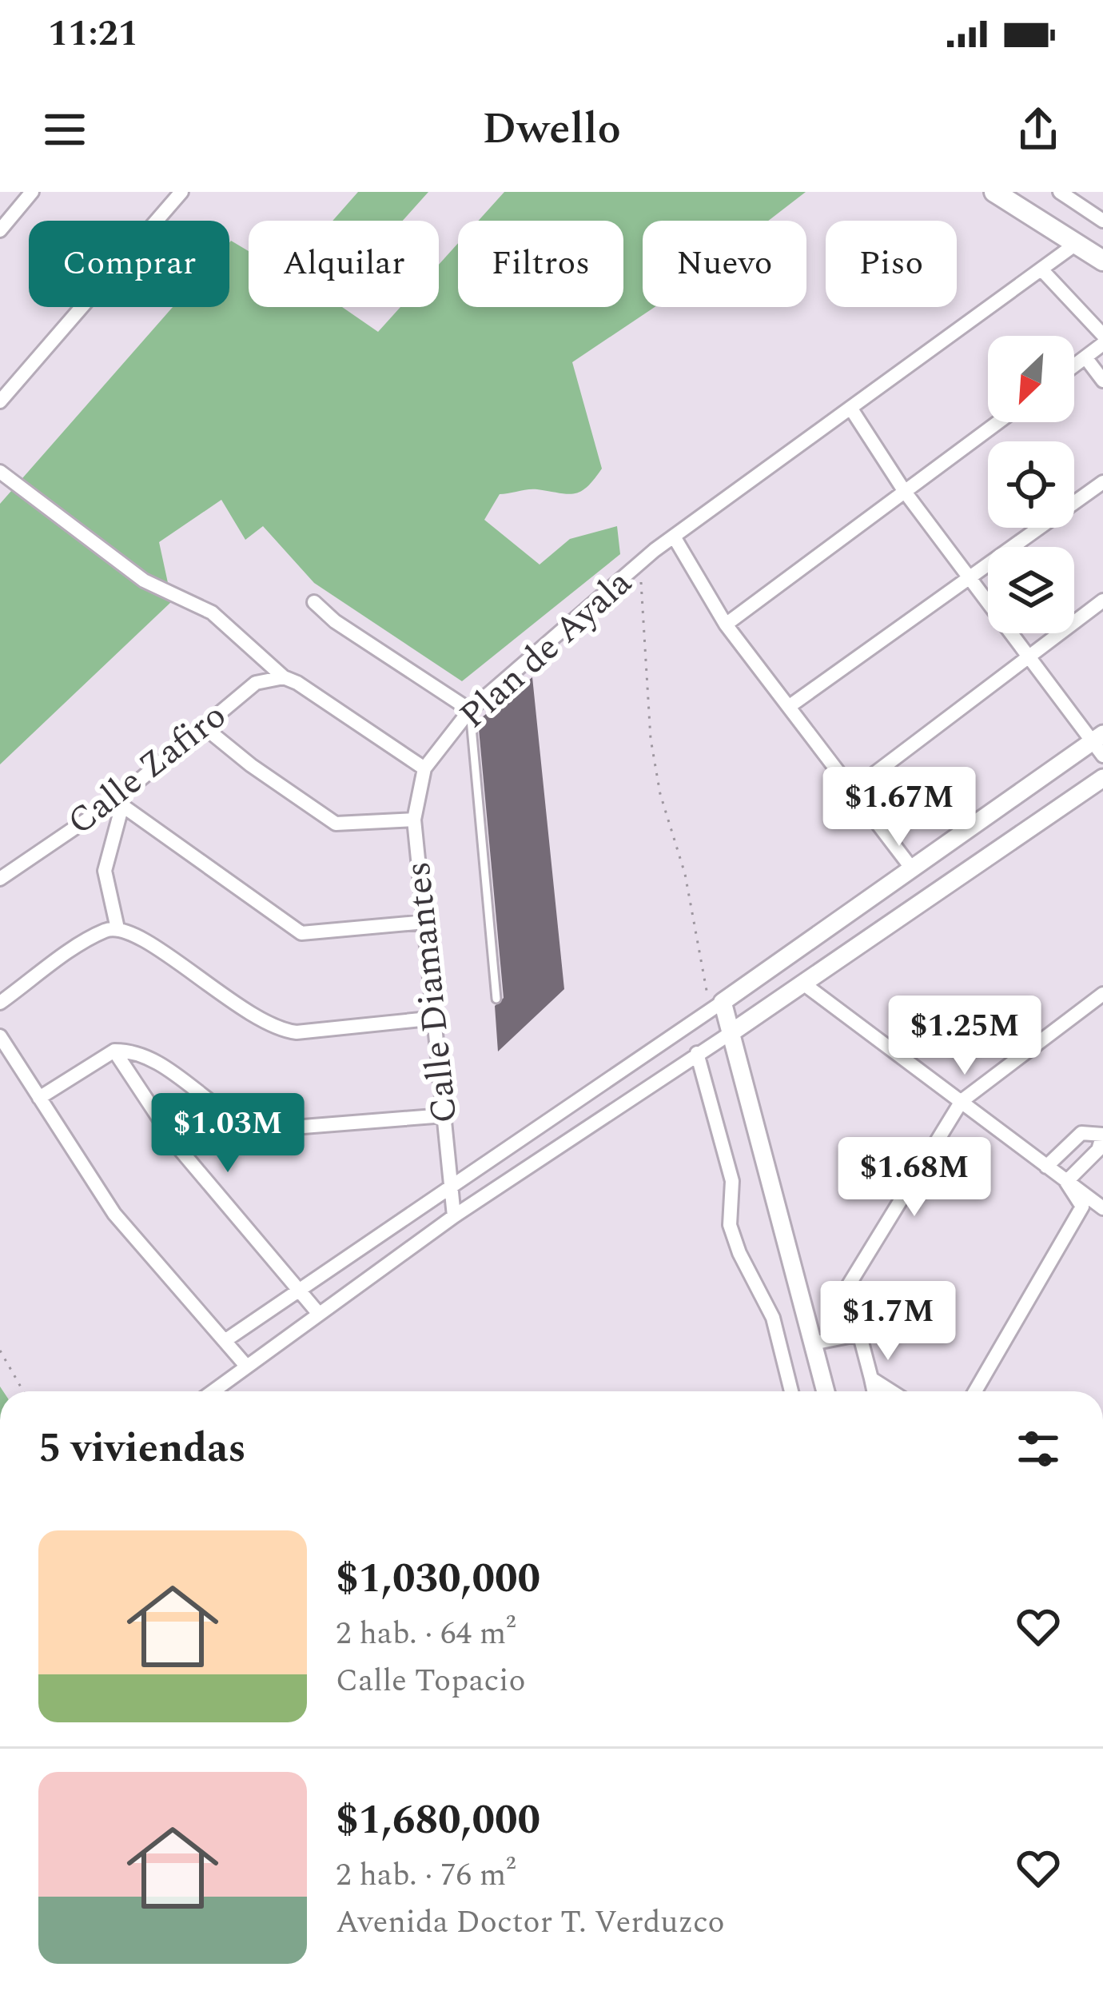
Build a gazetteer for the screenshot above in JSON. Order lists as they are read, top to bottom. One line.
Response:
{"streets":{"street":["Plan de Ayala","Calle Zafiro","Calle Diamantes"]},"crossings":[["Plan de Ayala","Calle Diamantes"]],"north":"bottom left","page":{"status":"11:21","header":"Dwello","chip":["Comprar","Alquilar","Filtros","Nuevo","Piso"],"price":["$1.67M","$1.25M","$1.03M","$1.68M","$1.7M"],"heading":"5 viviendas","list":[{"name":"$1,030,000","note":"2 hab. · 64 m² · Calle Topacio"},{"name":"$1,680,000","note":"2 hab. · 76 m² · Avenida Doctor T. Verduzco"}]}}
